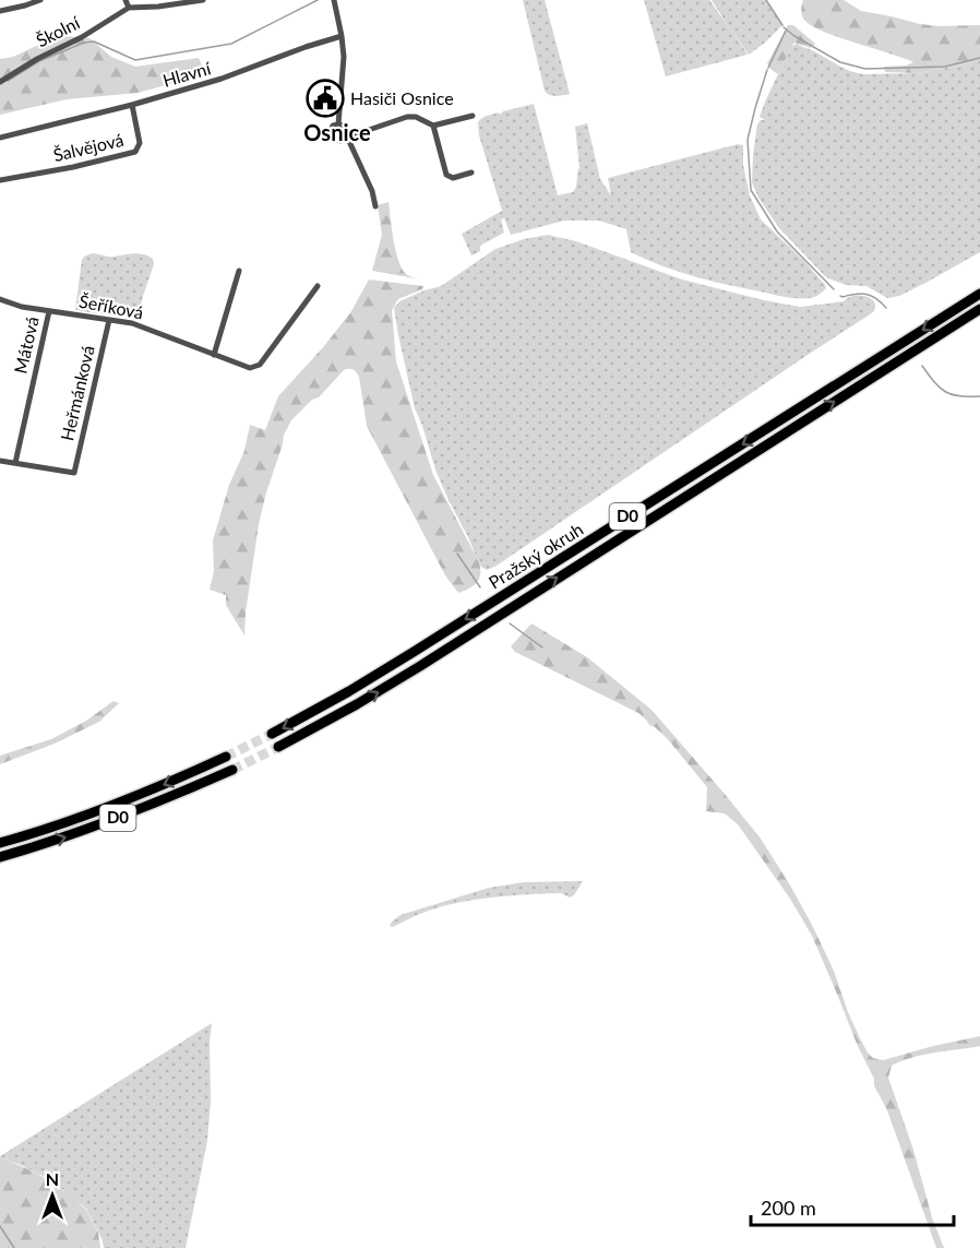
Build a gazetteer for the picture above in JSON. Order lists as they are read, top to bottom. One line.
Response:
{"streets":{"highway":["D0","Pražský okruh"],"street":["Školní","Hlavní","Šalvějová","Šeříková","Mátová","Heřmánková"]},"crossings":[["Hlavní","Šalvějová"],["Šeříková","Mátová"],["Šeříková","Heřmánková"],["Mátová","Heřmánková"]],"districts":["Osnice"],"places":{"public building":["Hasiči Osnice"]},"scale_bar":"200 m","north":"top"}
